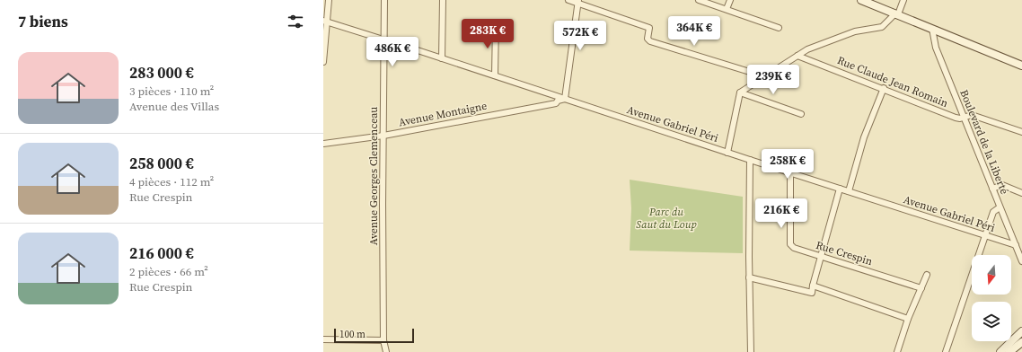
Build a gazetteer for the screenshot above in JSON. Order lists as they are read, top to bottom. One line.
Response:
{"streets":{"street":["Rue Claude Jean Romain","Avenue Montaigne","Avenue Gabriel Péri","Boulevard de la Liberté","Avenue Georges Clemenceau","Rue Crespin"]},"crossings":[["Rue Claude Jean Romain","Boulevard de la Liberté"],["Avenue Montaigne","Avenue Gabriel Péri"],["Avenue Montaigne","Avenue Georges Clemenceau"],["Avenue Gabriel Péri","Boulevard de la Liberté"],["Avenue Gabriel Péri","Avenue Georges Clemenceau"],["Avenue Gabriel Péri","Rue Crespin"]],"parks":["Parc du Saut du Loup"],"scale_bar":"100 m","north":"bottom","page":{"heading":"7 biens","price":["364K €","283K €","572K €","486K €","239K €","258K €","216K €"],"list":[{"name":"283 000 €","note":"3 pièces · 110 m² · Avenue des Villas"},{"name":"258 000 €","note":"4 pièces · 112 m² · Rue Crespin"},{"name":"216 000 €","note":"2 pièces · 66 m² · Rue Crespin"}],"scale":"100 m"}}
